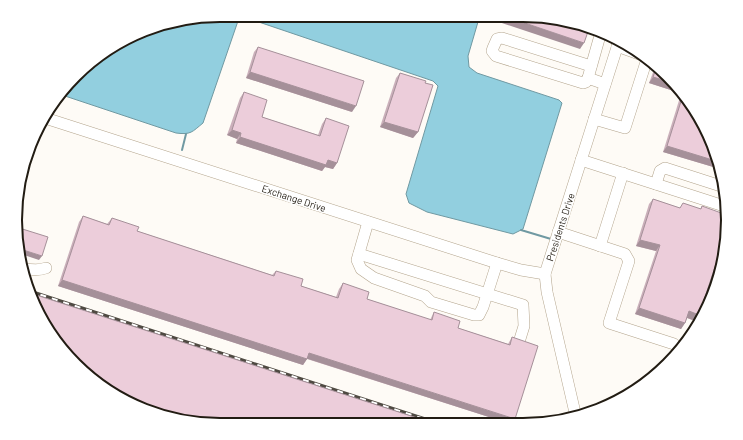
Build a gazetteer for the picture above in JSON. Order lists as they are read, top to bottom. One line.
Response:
{"streets":{"street":["Exchange Drive","Presidents Drive"]},"crossings":[["Exchange Drive","Presidents Drive"]]}
